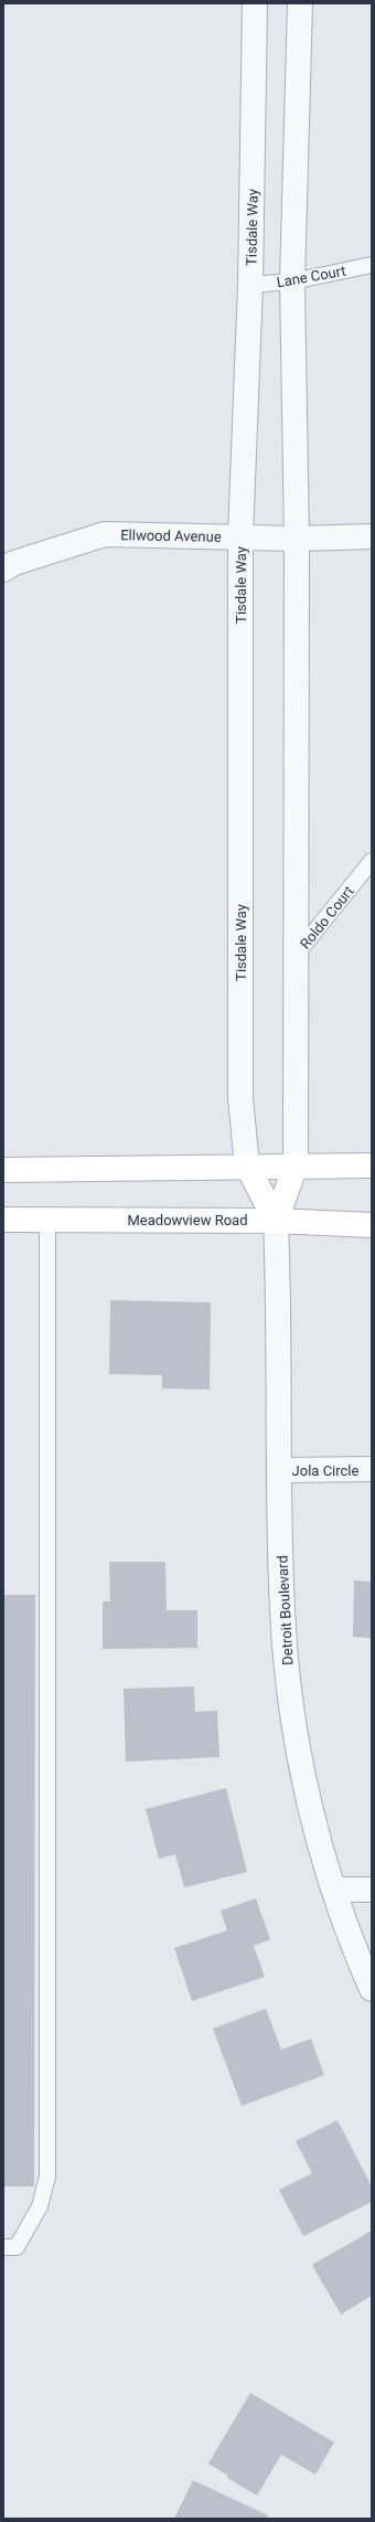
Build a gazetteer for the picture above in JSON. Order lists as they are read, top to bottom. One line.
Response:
{"streets":{"main road":["Meadowview Road"],"street":["Tisdale Way","Ellwood Avenue","Jola Circle","Detroit Boulevard"],"lane":["Lane Court","Roldo Court"]},"crossings":[["Tisdale Way","Lane Court"],["Tisdale Way","Ellwood Avenue"],["Meadowview Road","Detroit Boulevard"],["Jola Circle","Detroit Boulevard"]]}
